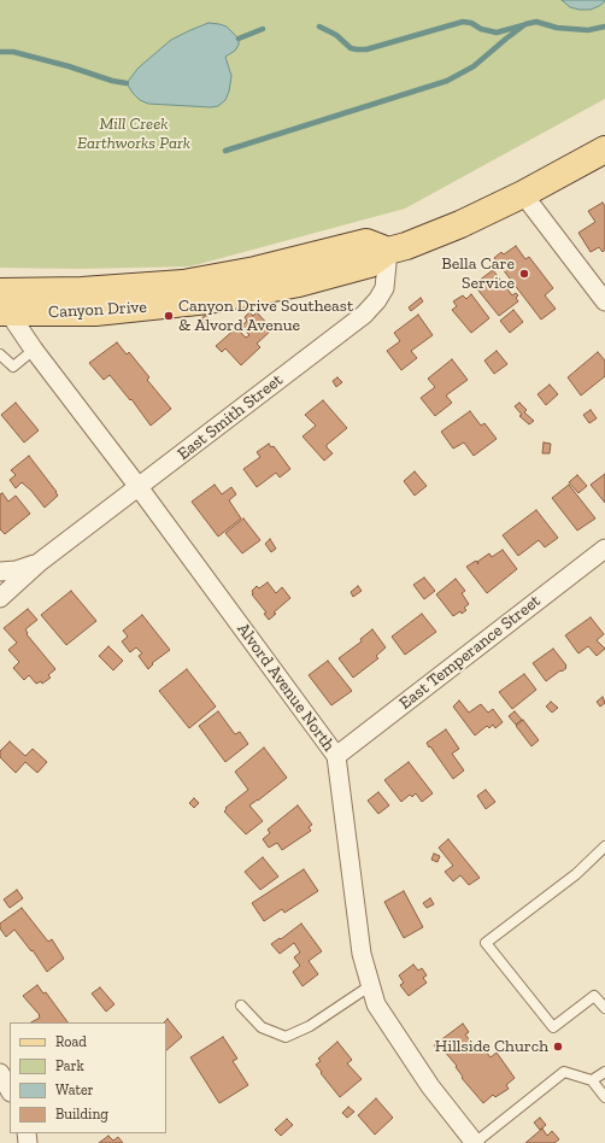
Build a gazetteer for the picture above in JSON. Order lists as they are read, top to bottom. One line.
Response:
{"streets":{"main road":["Canyon Drive"],"street":["East Smith Street","East Temperance Street","Alvord Avenue North"]},"crossings":[["Canyon Drive","East Smith Street"],["Canyon Drive","Alvord Avenue North"],["East Smith Street","Alvord Avenue North"],["East Temperance Street","Alvord Avenue North"]],"parks":["Mill Creek Earthworks Park"],"places":["Bella Care Service","Canyon Drive Southeast & Alvord Avenue","Hillside Church"],"legend":["Road","Park","Water","Building"]}
